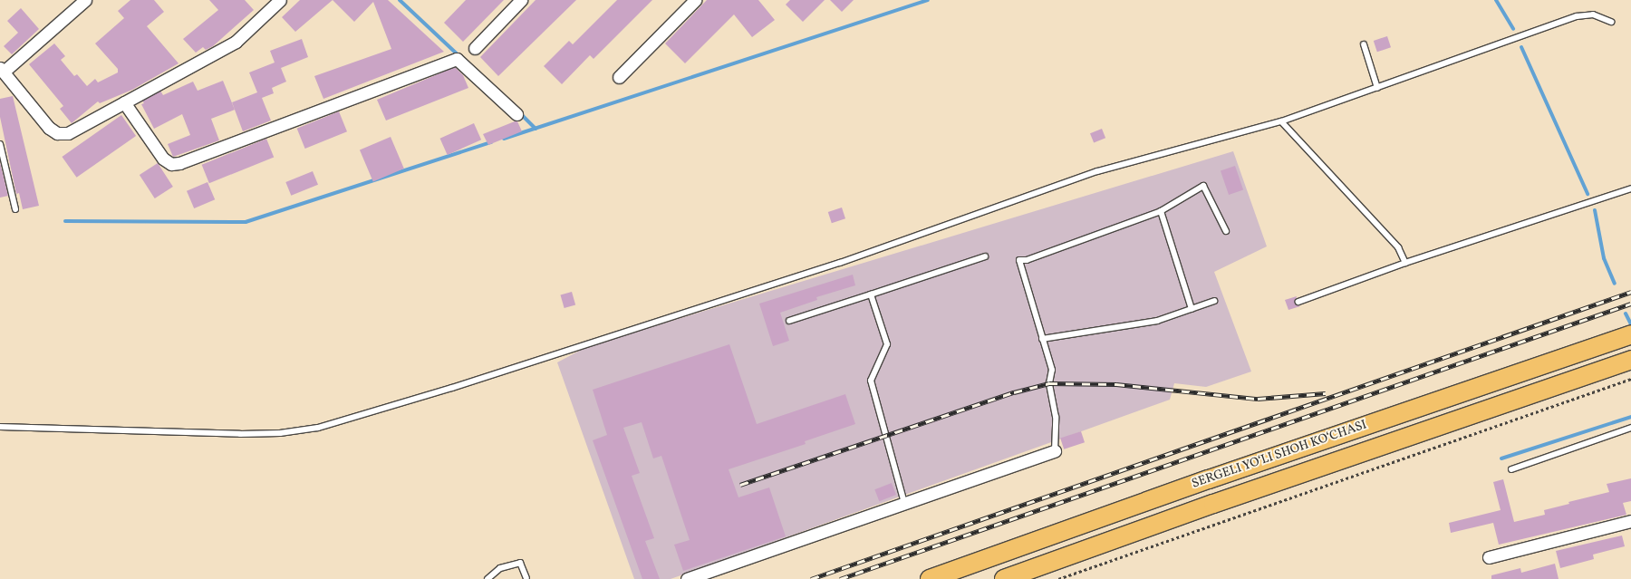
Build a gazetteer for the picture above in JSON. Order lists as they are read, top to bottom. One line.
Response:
{"streets":{"main road":["SERGELI YO‘LI SHOH KO‘CHASI"]}}
